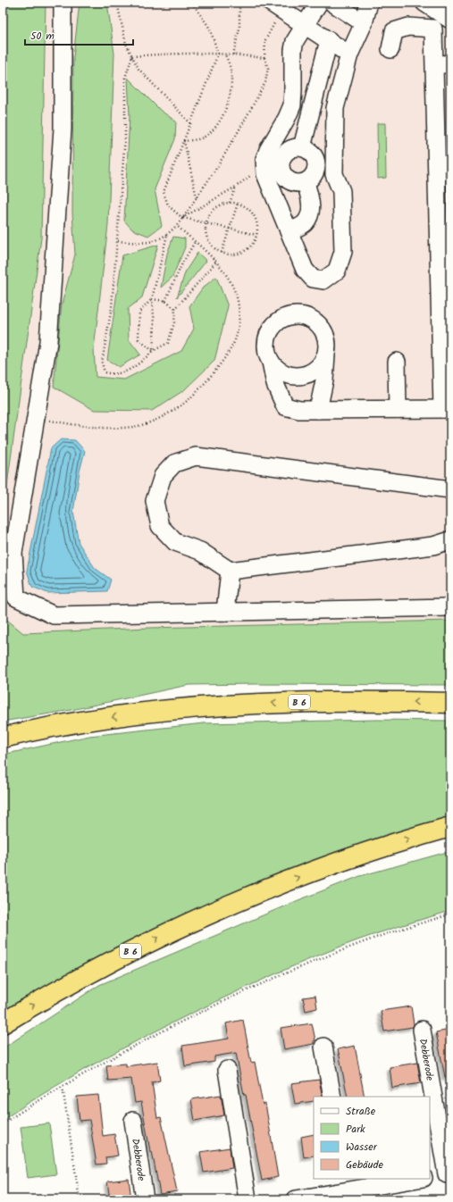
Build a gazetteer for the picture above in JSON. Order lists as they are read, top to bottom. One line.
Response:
{"streets":{"highway":["B 6"],"street":["Debberode"]},"legend":["Straße","Park","Wasser","Gebäude"],"scale_bar":"50 m"}
